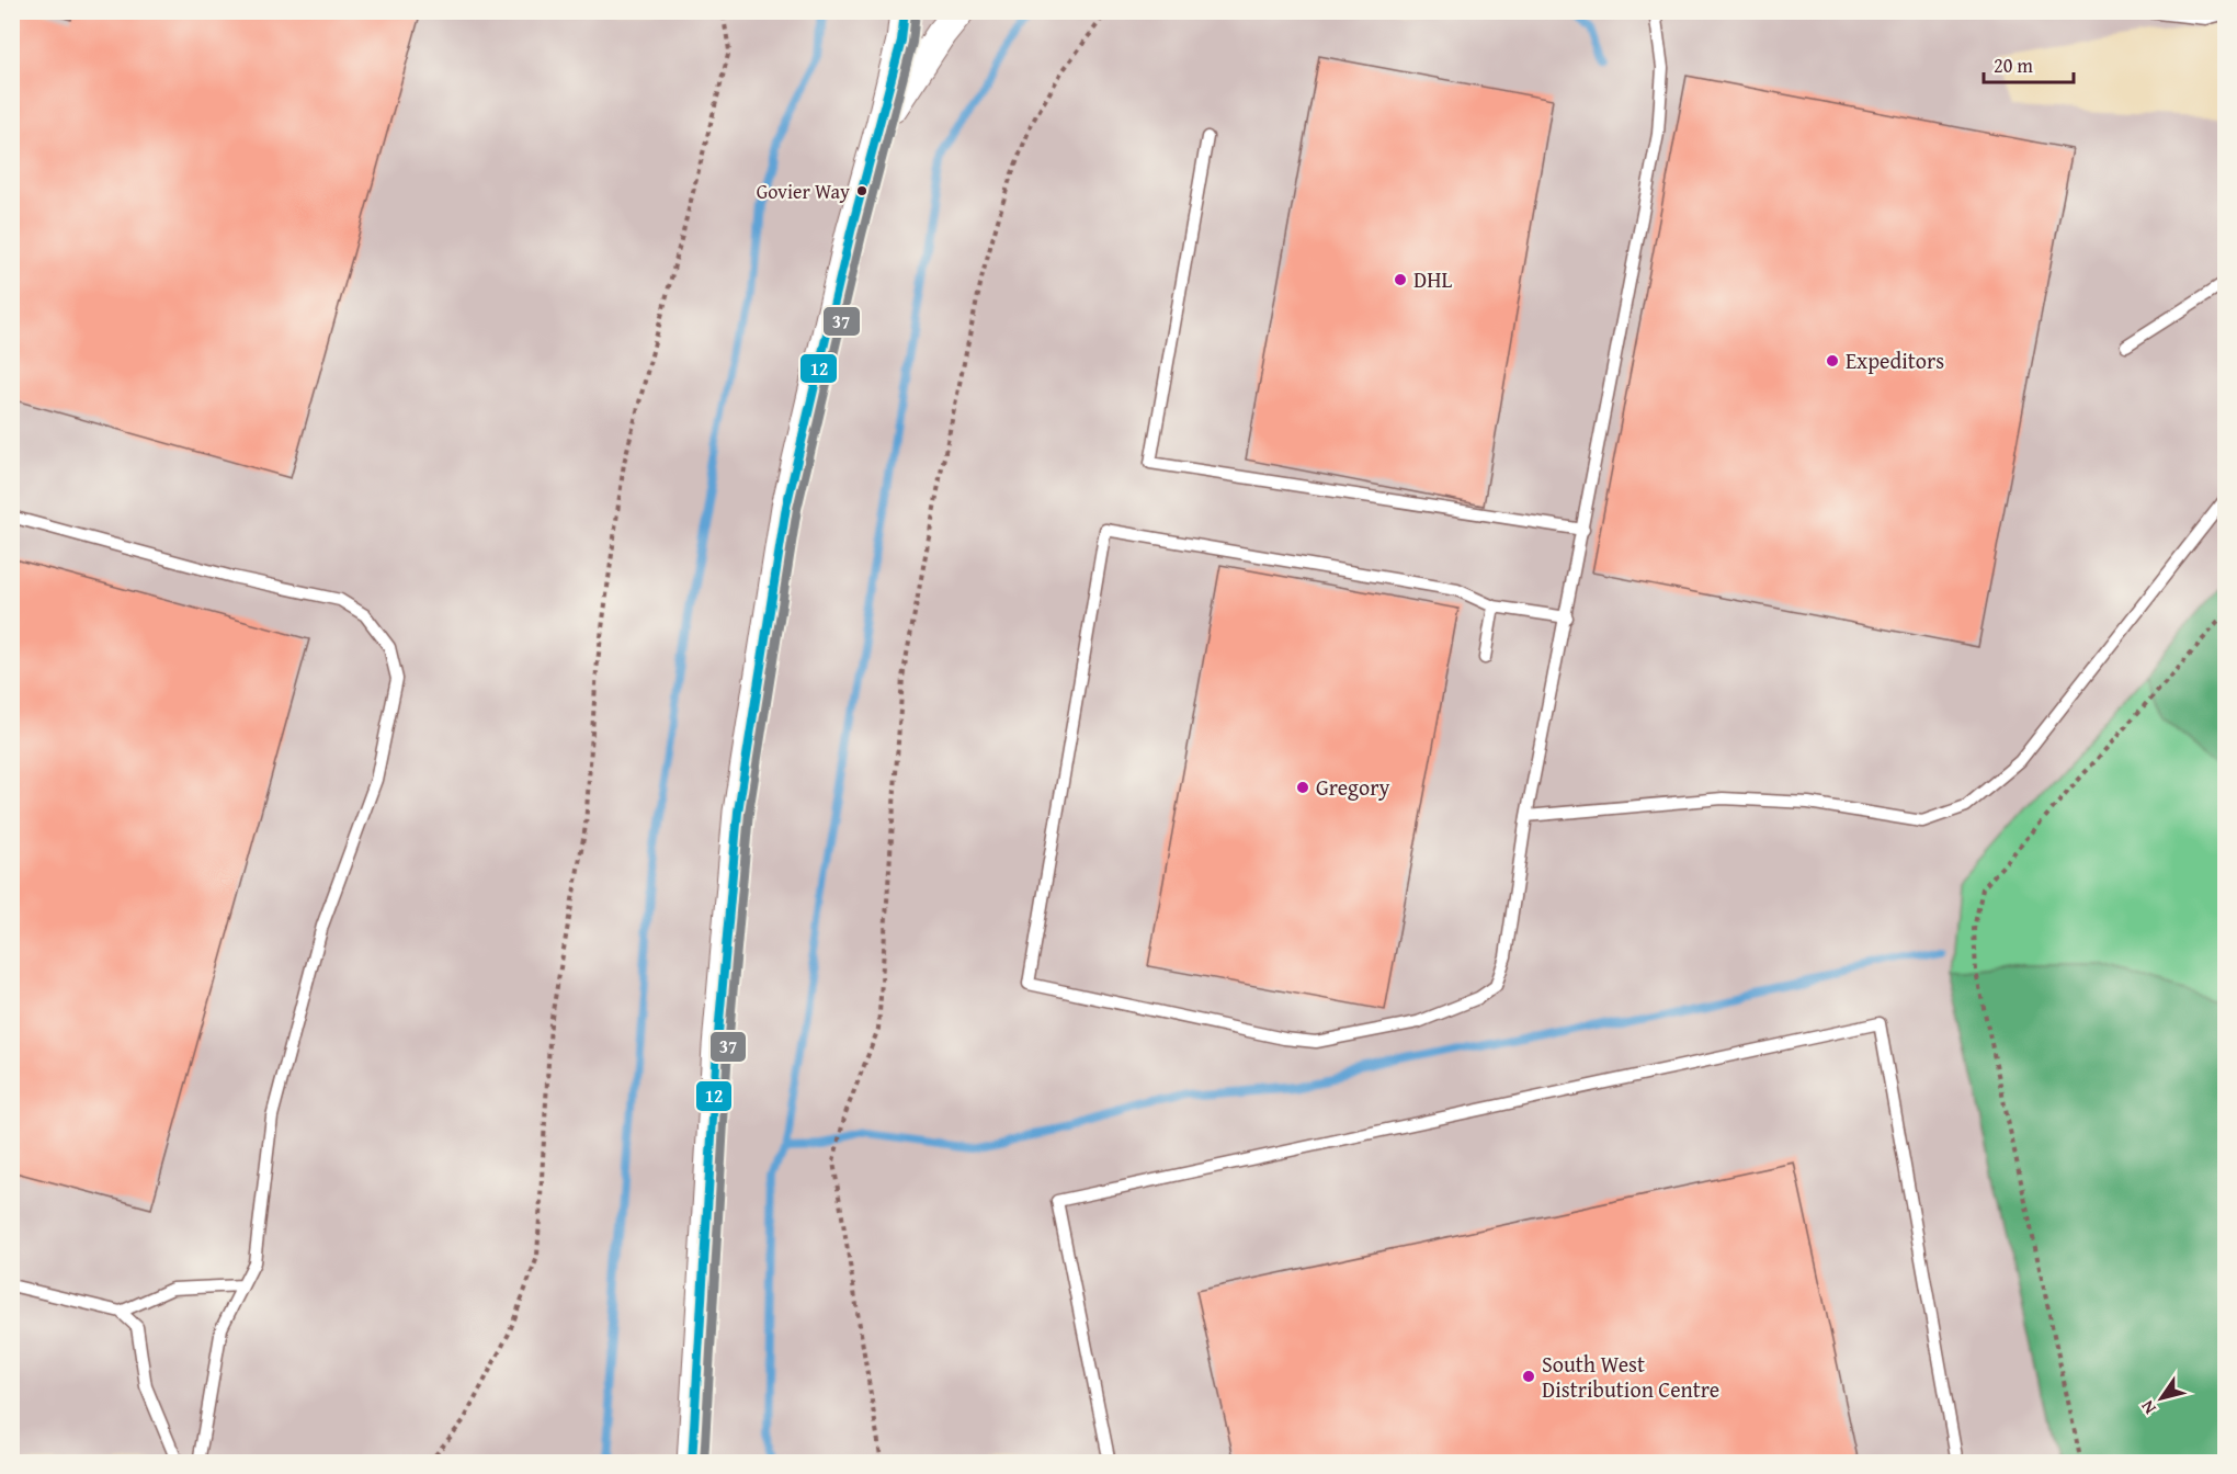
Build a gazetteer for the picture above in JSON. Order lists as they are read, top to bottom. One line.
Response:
{"places":["Govier Way","DHL","Expeditors","Gregory","South West Distribution Centre"],"lines":["transit line 12","transit line 37"],"scale_bar":"20 m","north":"bottom left"}
